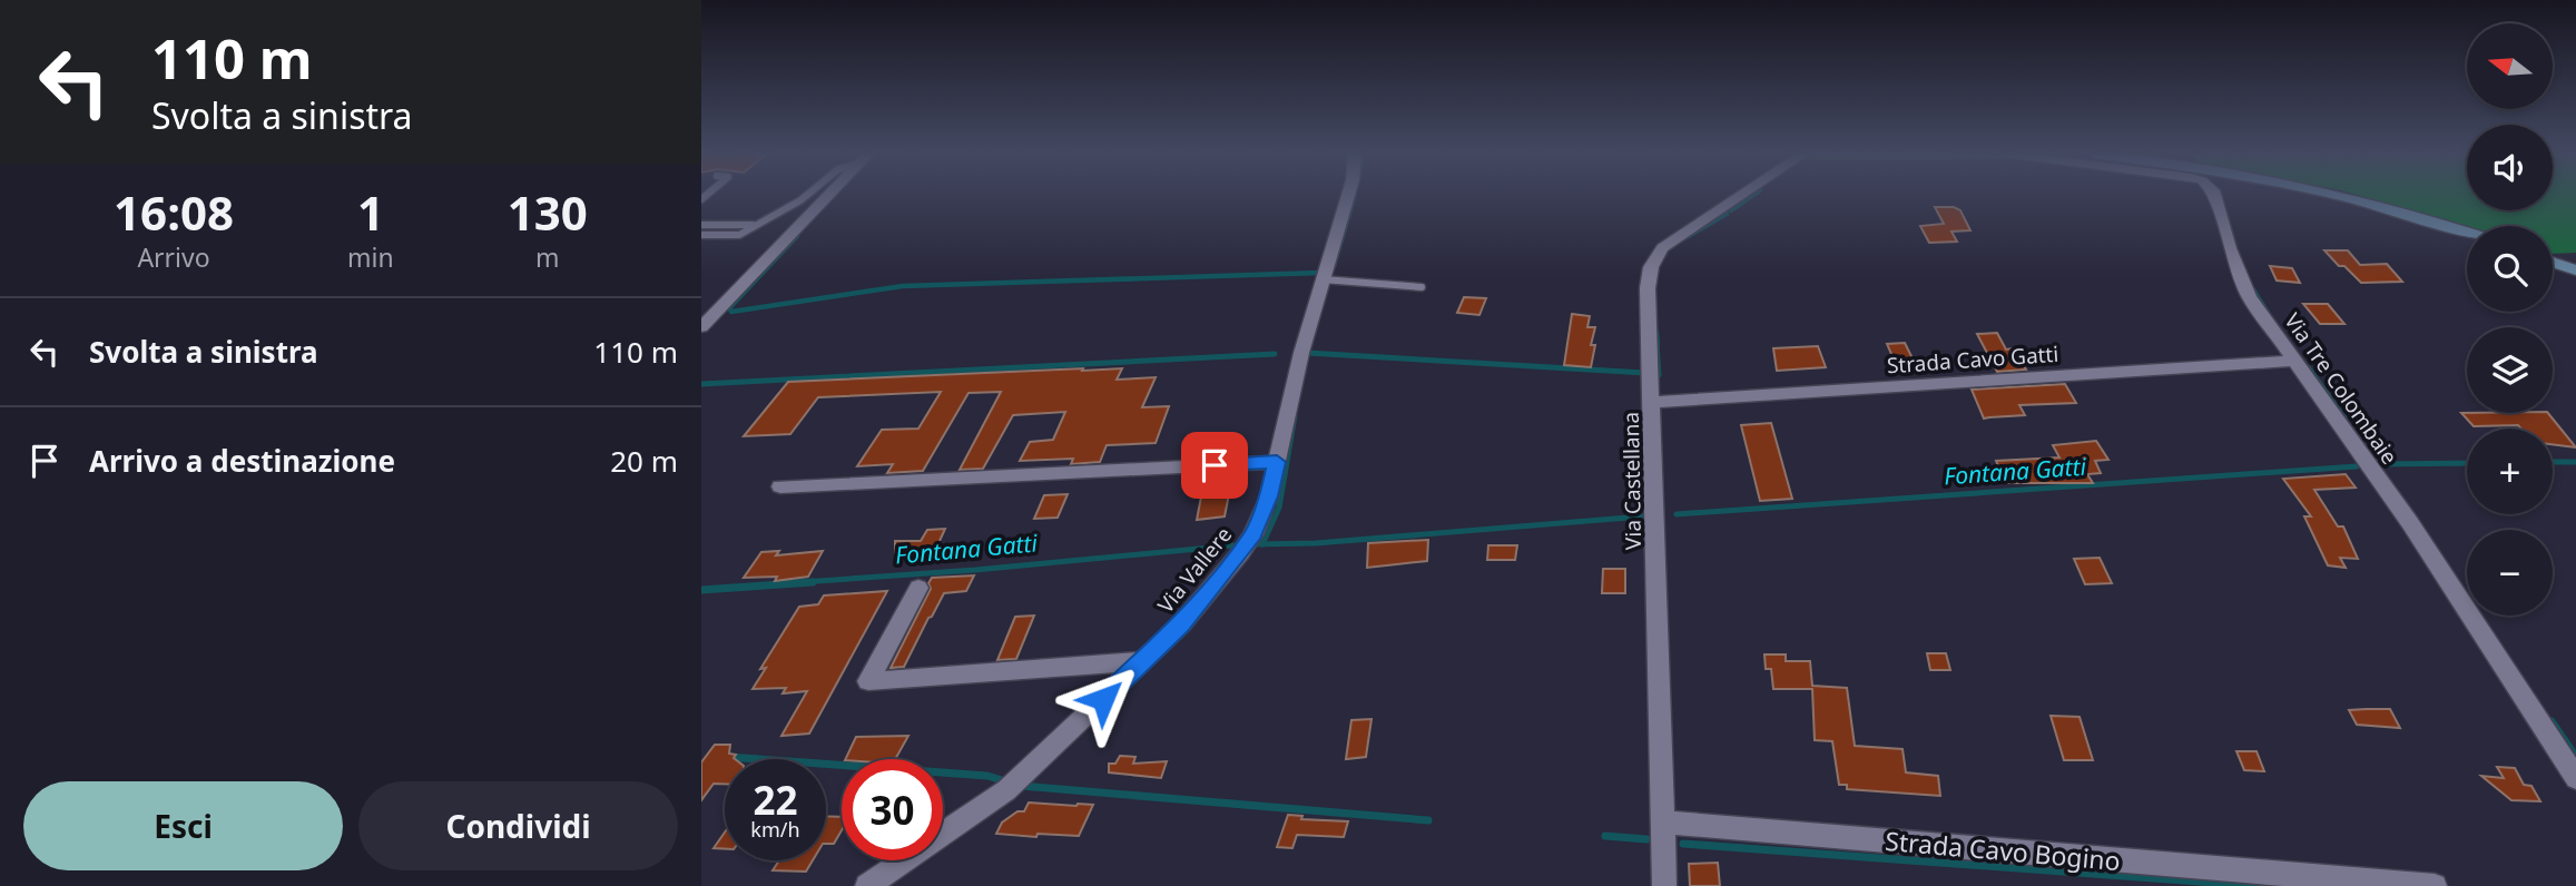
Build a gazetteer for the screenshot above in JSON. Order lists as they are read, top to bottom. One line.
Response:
{"streets":{"street":["Strada Cavo Gatti","Via Tre Colombaie","Via Castellana","Via Vallere","Strada Cavo Bogino"]},"crossings":[["Strada Cavo Gatti","Via Tre Colombaie"],["Strada Cavo Gatti","Via Castellana"],["Via Castellana","Strada Cavo Bogino"]],"water":["Fontana Gatti"],"north":"left","page":{"turn":["110 m","Svolta a sinistra"],"map_buttons":["+","−"],"eta":["16:08","Arrivo","1","min","130","m"],"list":[{"name":"Svolta a sinistra","value":"110 m"},{"name":"Arrivo a destinazione","value":"20 m"}],"speed":"22 km/h","limit":"30","buttons":["Esci","Condividi"]}}
